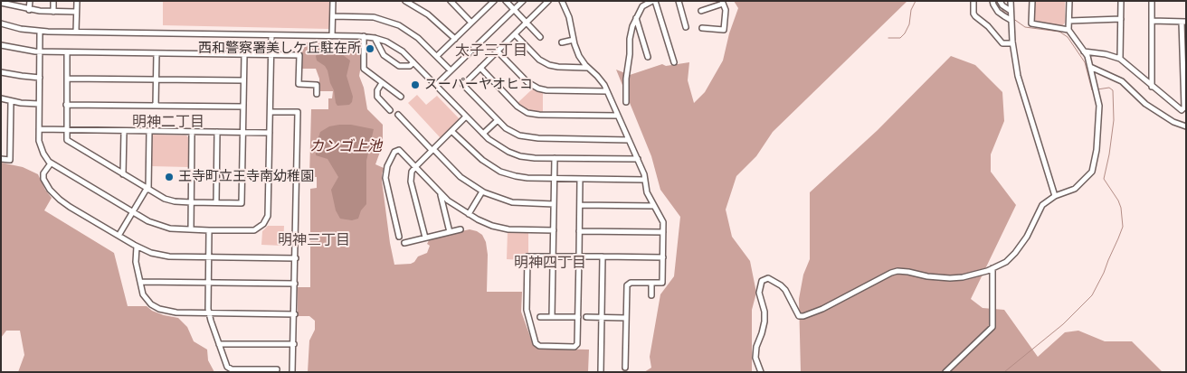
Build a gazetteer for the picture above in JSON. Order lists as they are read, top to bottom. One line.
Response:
{"districts":["太子三丁目","明神二丁目","明神三丁目","明神四丁目"],"water":["カンゴ上池"],"places":["西和警察署美しケ丘駐在所","スーパーヤオヒコ","王寺町立王寺南幼稚園"]}
